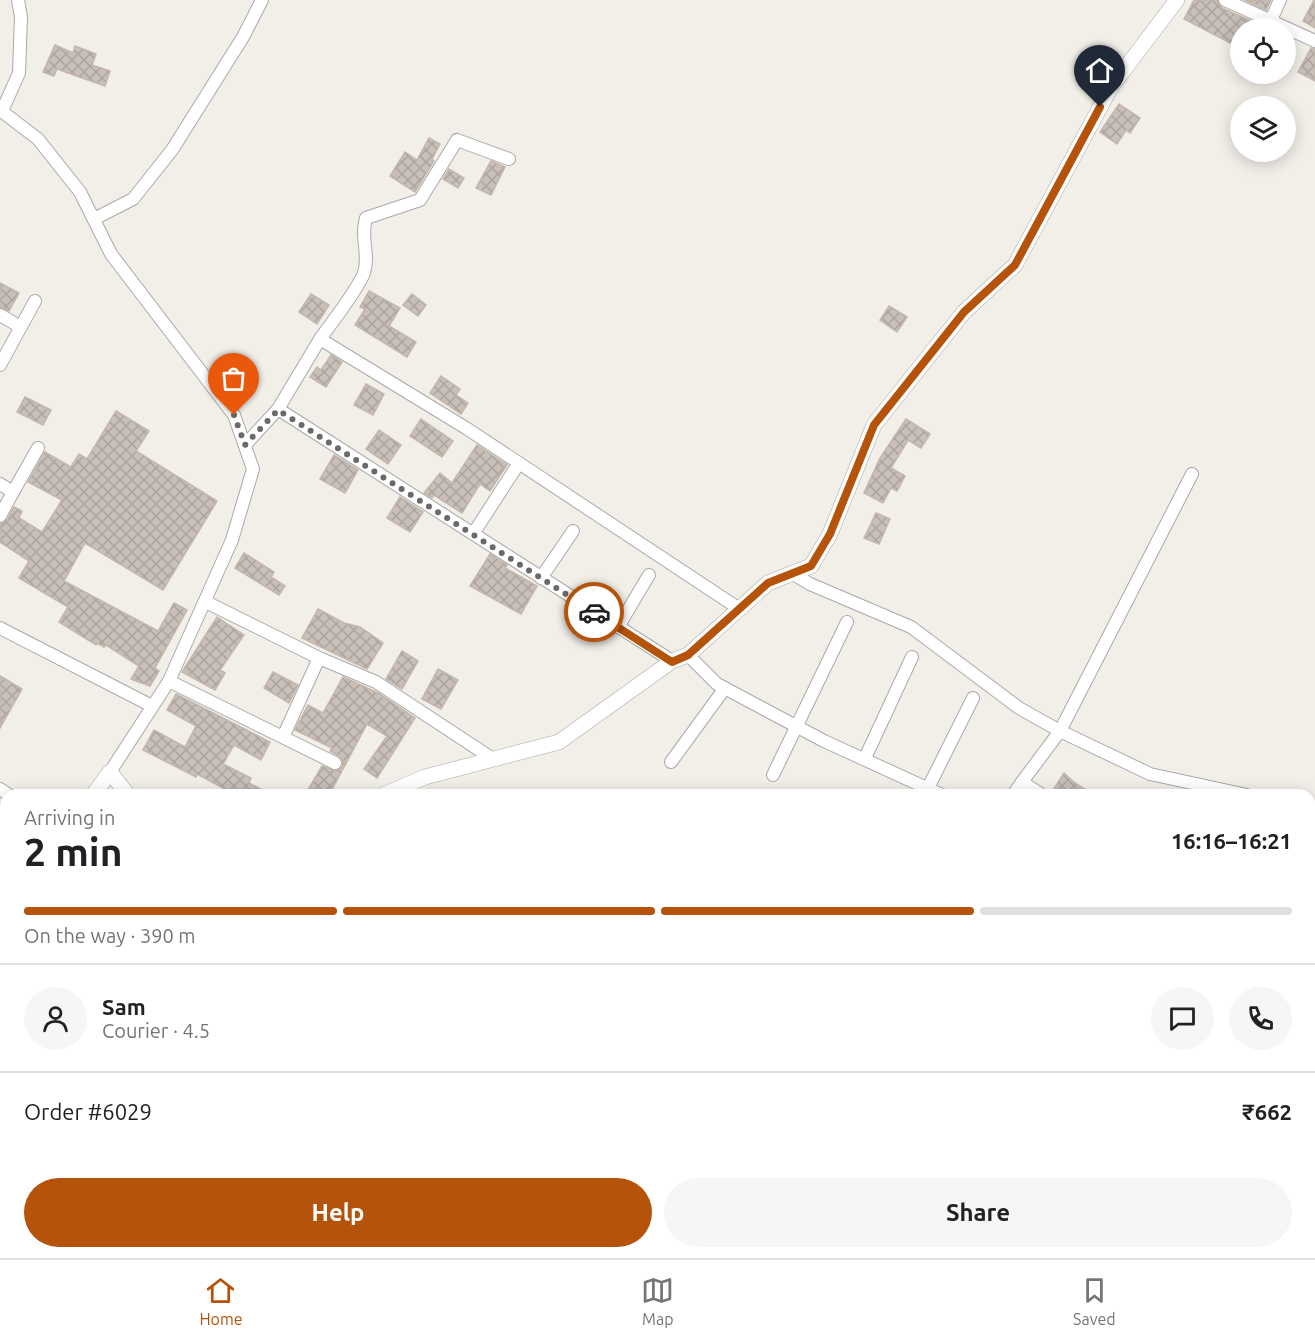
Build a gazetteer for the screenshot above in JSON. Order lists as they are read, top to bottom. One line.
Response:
{"page":{"heading":["2 min","Arriving in","16:16–16:21"],"panel":["Sam","Courier · 4.5","Order #6029","₹662"],"bar":"On the way · 390 m","buttons":["Help","Share"],"tabs":["Home","Map","Saved"]}}
